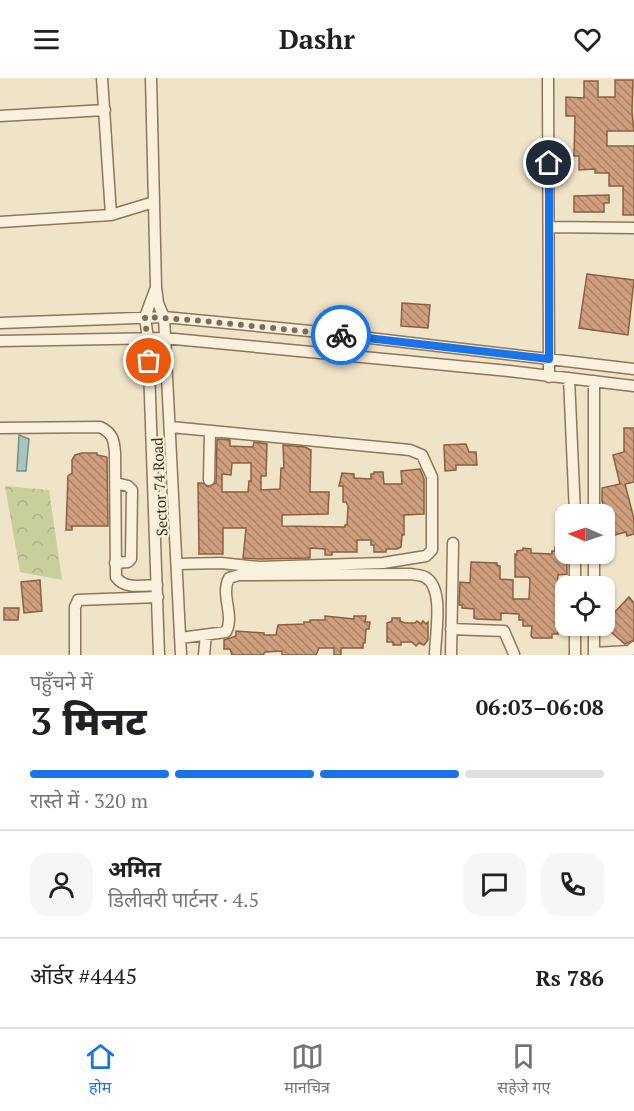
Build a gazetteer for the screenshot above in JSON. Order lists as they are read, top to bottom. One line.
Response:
{"streets":{"street":["Sector 74 Road"]},"north":"left","page":{"header":"Dashr","heading":["3 मिनट","पहुँचने में","06:03–06:08"],"panel":["अमित","डिलीवरी पार्टनर · 4.5","ऑर्डर #4445","Rs 786"],"bar":"रास्ते में · 320 m","tabs":["होम","मानचित्र","सहेजे गए"]}}
